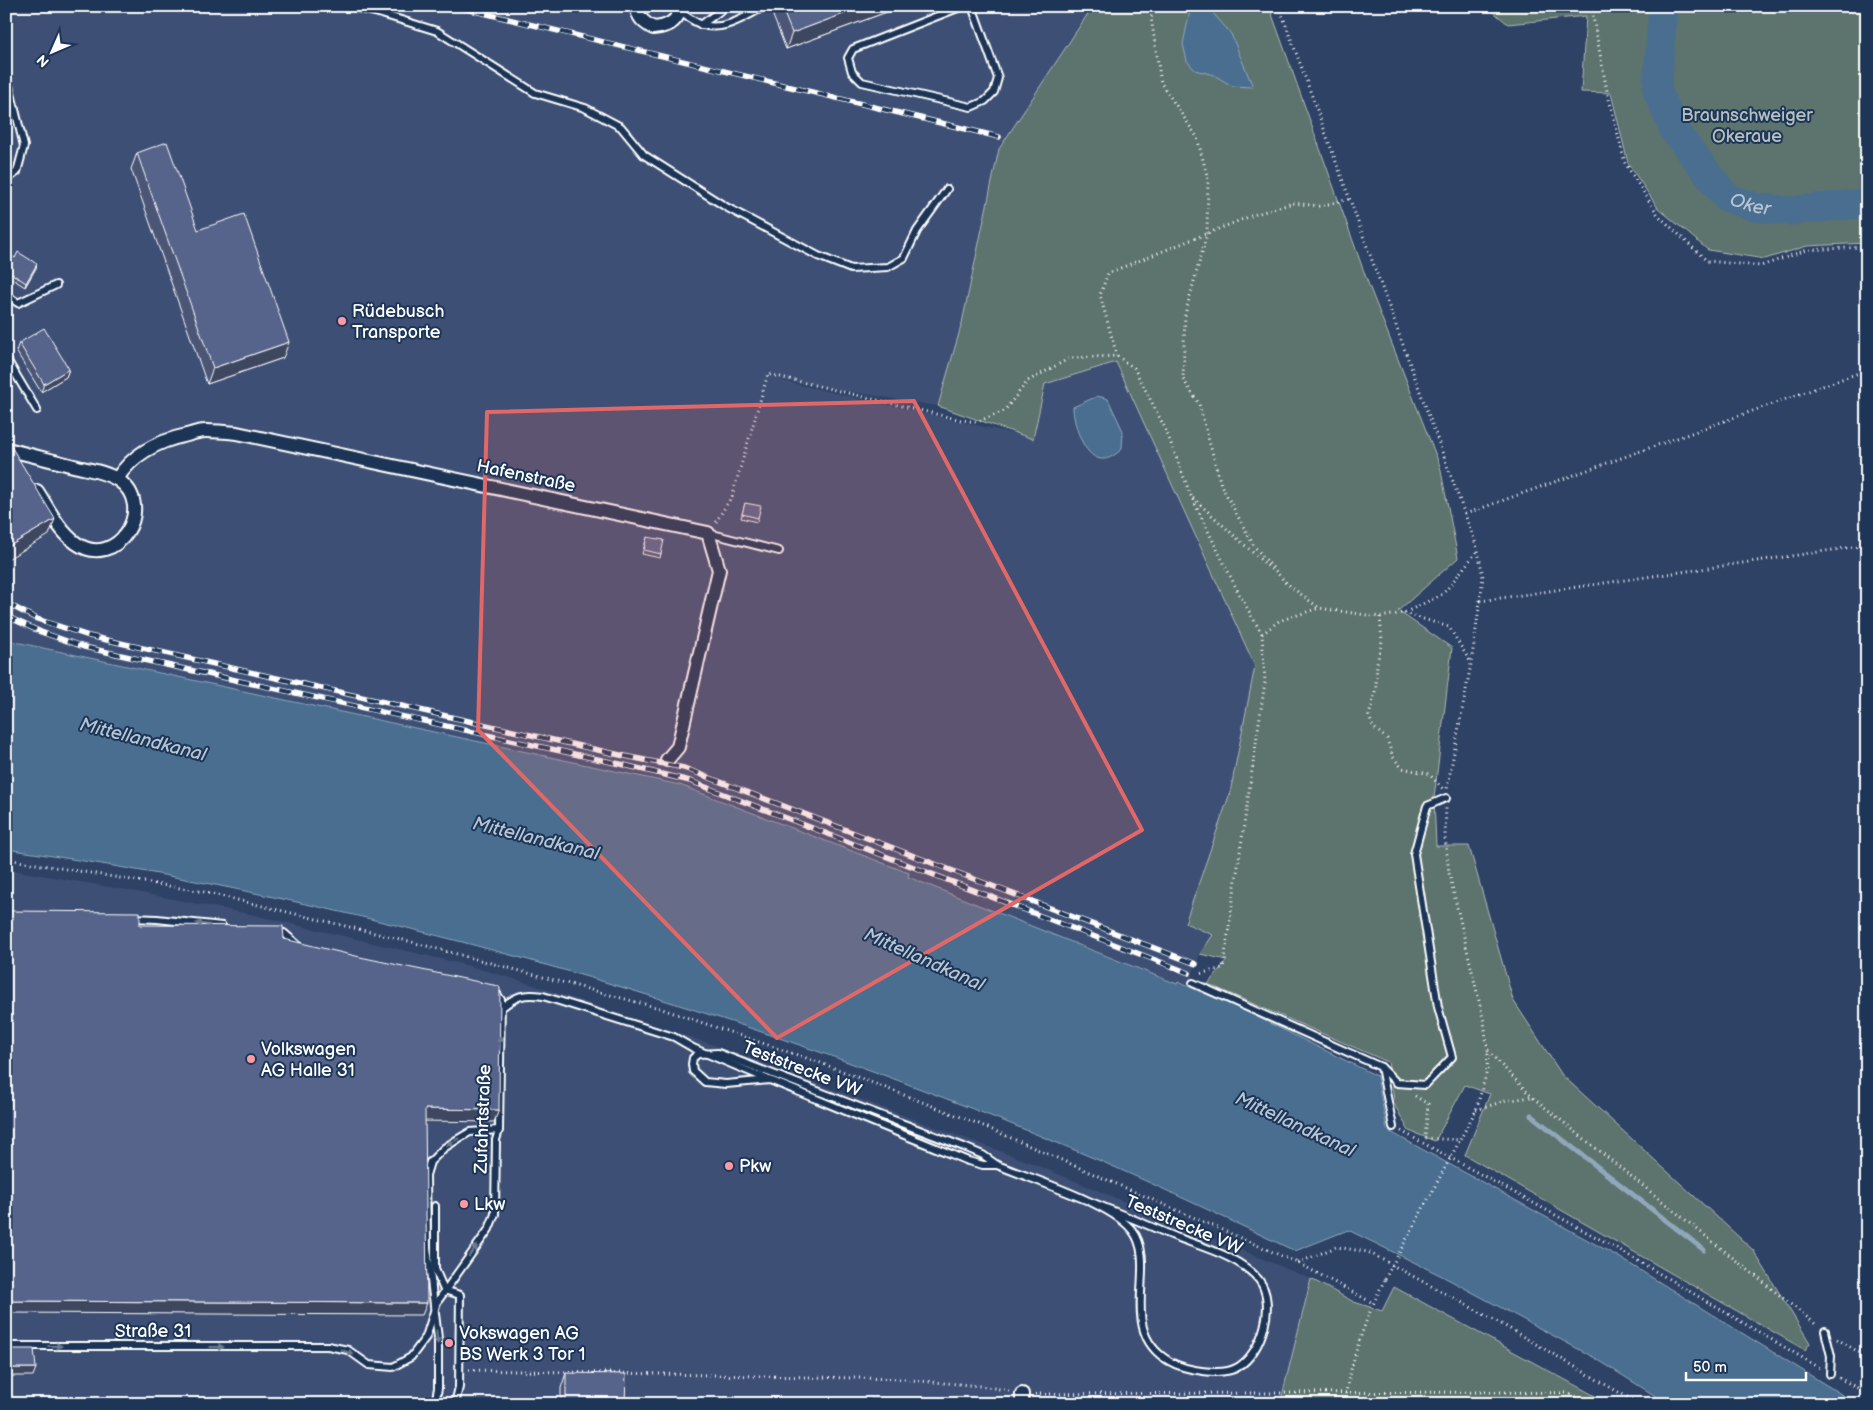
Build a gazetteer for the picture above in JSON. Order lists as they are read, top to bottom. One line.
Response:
{"streets":{"street":["Hafenstraße"],"lane":["Teststrecke VW","Zufahrtstraße","Straße 31"]},"crossings":[["Teststrecke VW","Zufahrtstraße"],["Zufahrtstraße","Straße 31"]],"one_way":["Zufahrtstraße","Straße 31"],"water":["Oker","Mittellandkanal"],"parks":["Braunschweiger Okeraue"],"places":["Rüdebusch Transporte","Volkswagen AG Halle 31","Pkw","Lkw","Vokswagen AG BS Werk 3 Tor 1"],"scale_bar":"50 m","north":"bottom left"}
